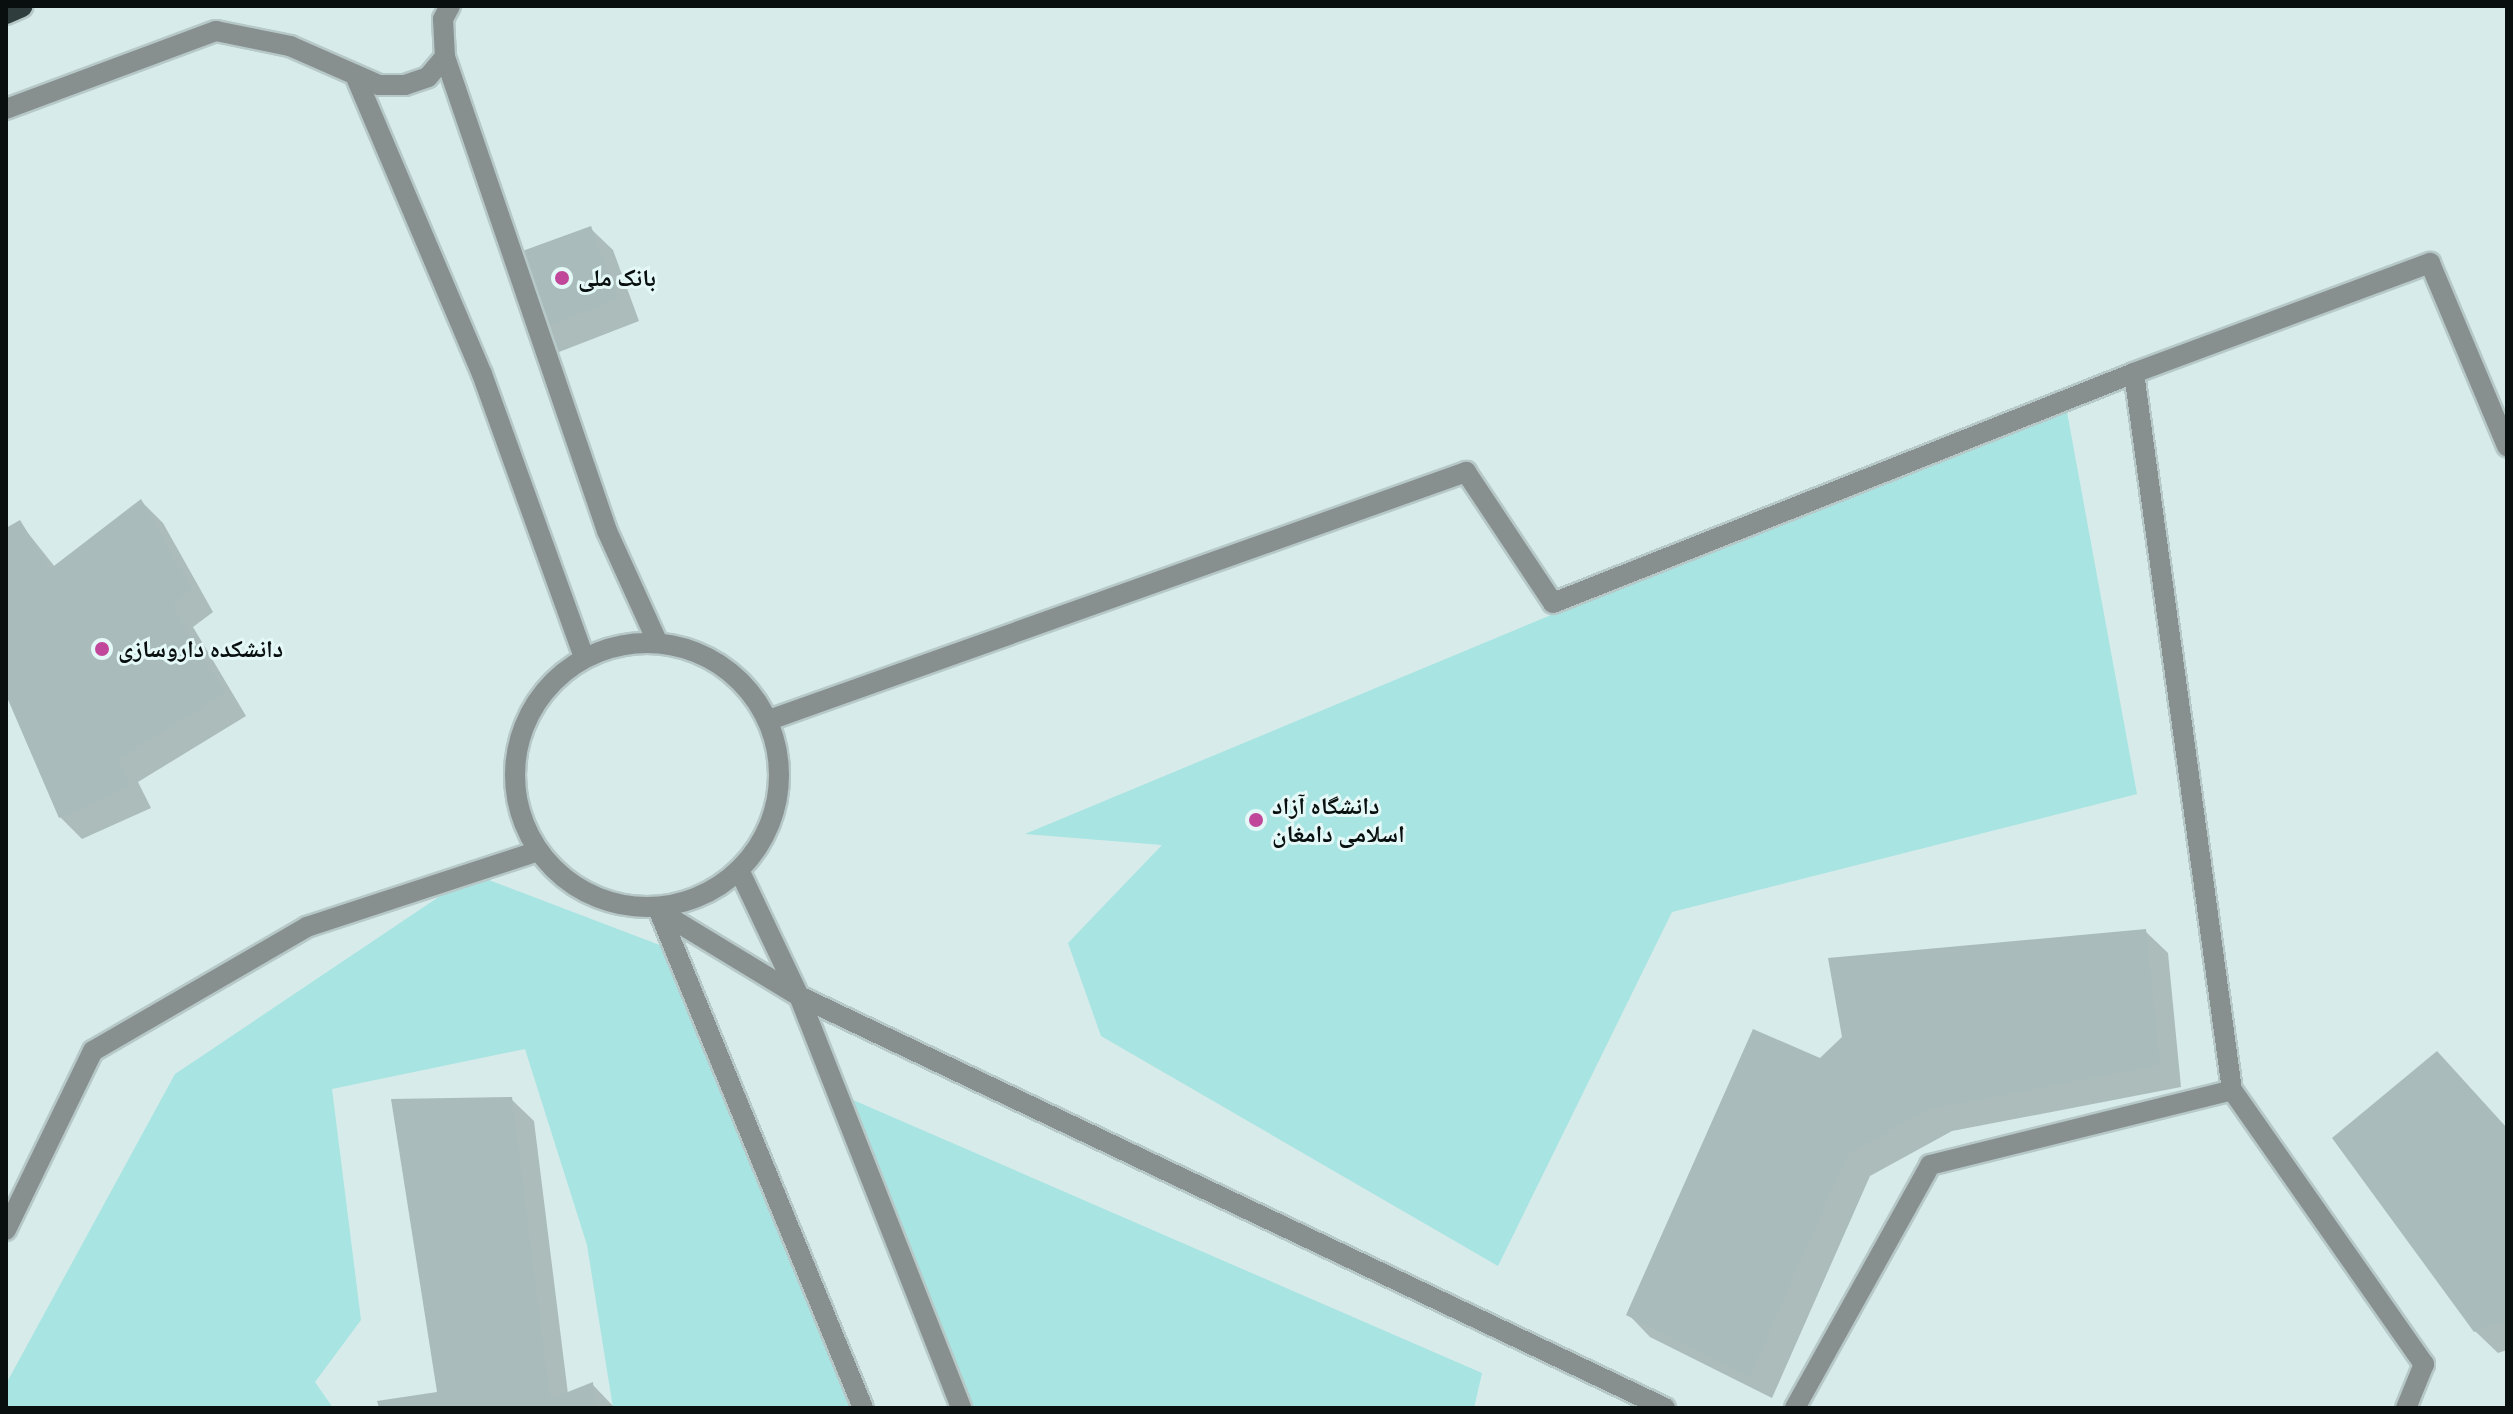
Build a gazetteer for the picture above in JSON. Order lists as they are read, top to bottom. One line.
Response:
{"places":["بانک ملی","دانشکده داروسازی","دانشگاه آزاد اسلامی دامغان"]}
